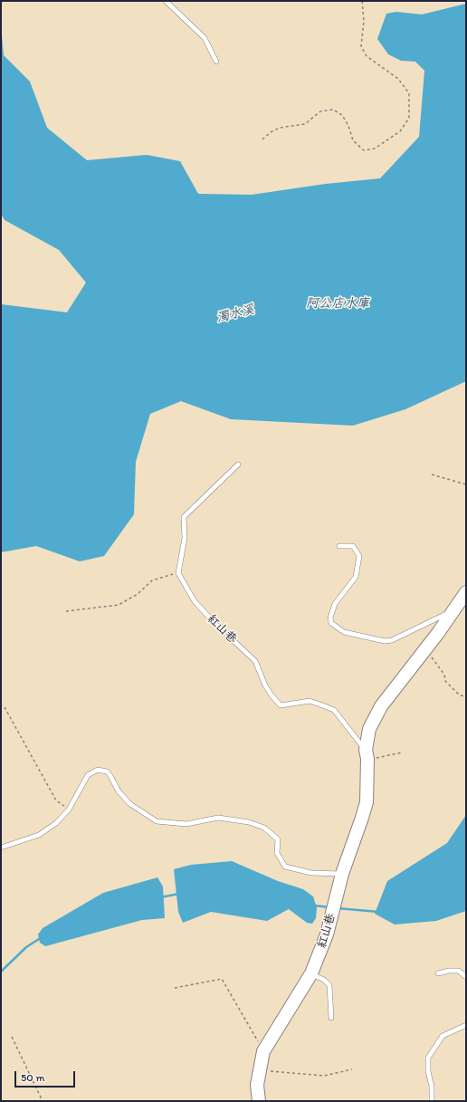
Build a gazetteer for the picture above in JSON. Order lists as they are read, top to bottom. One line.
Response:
{"streets":{"street":["紅山巷"]},"water":["阿公店水庫","濁水溪"],"scale_bar":"50 m"}
